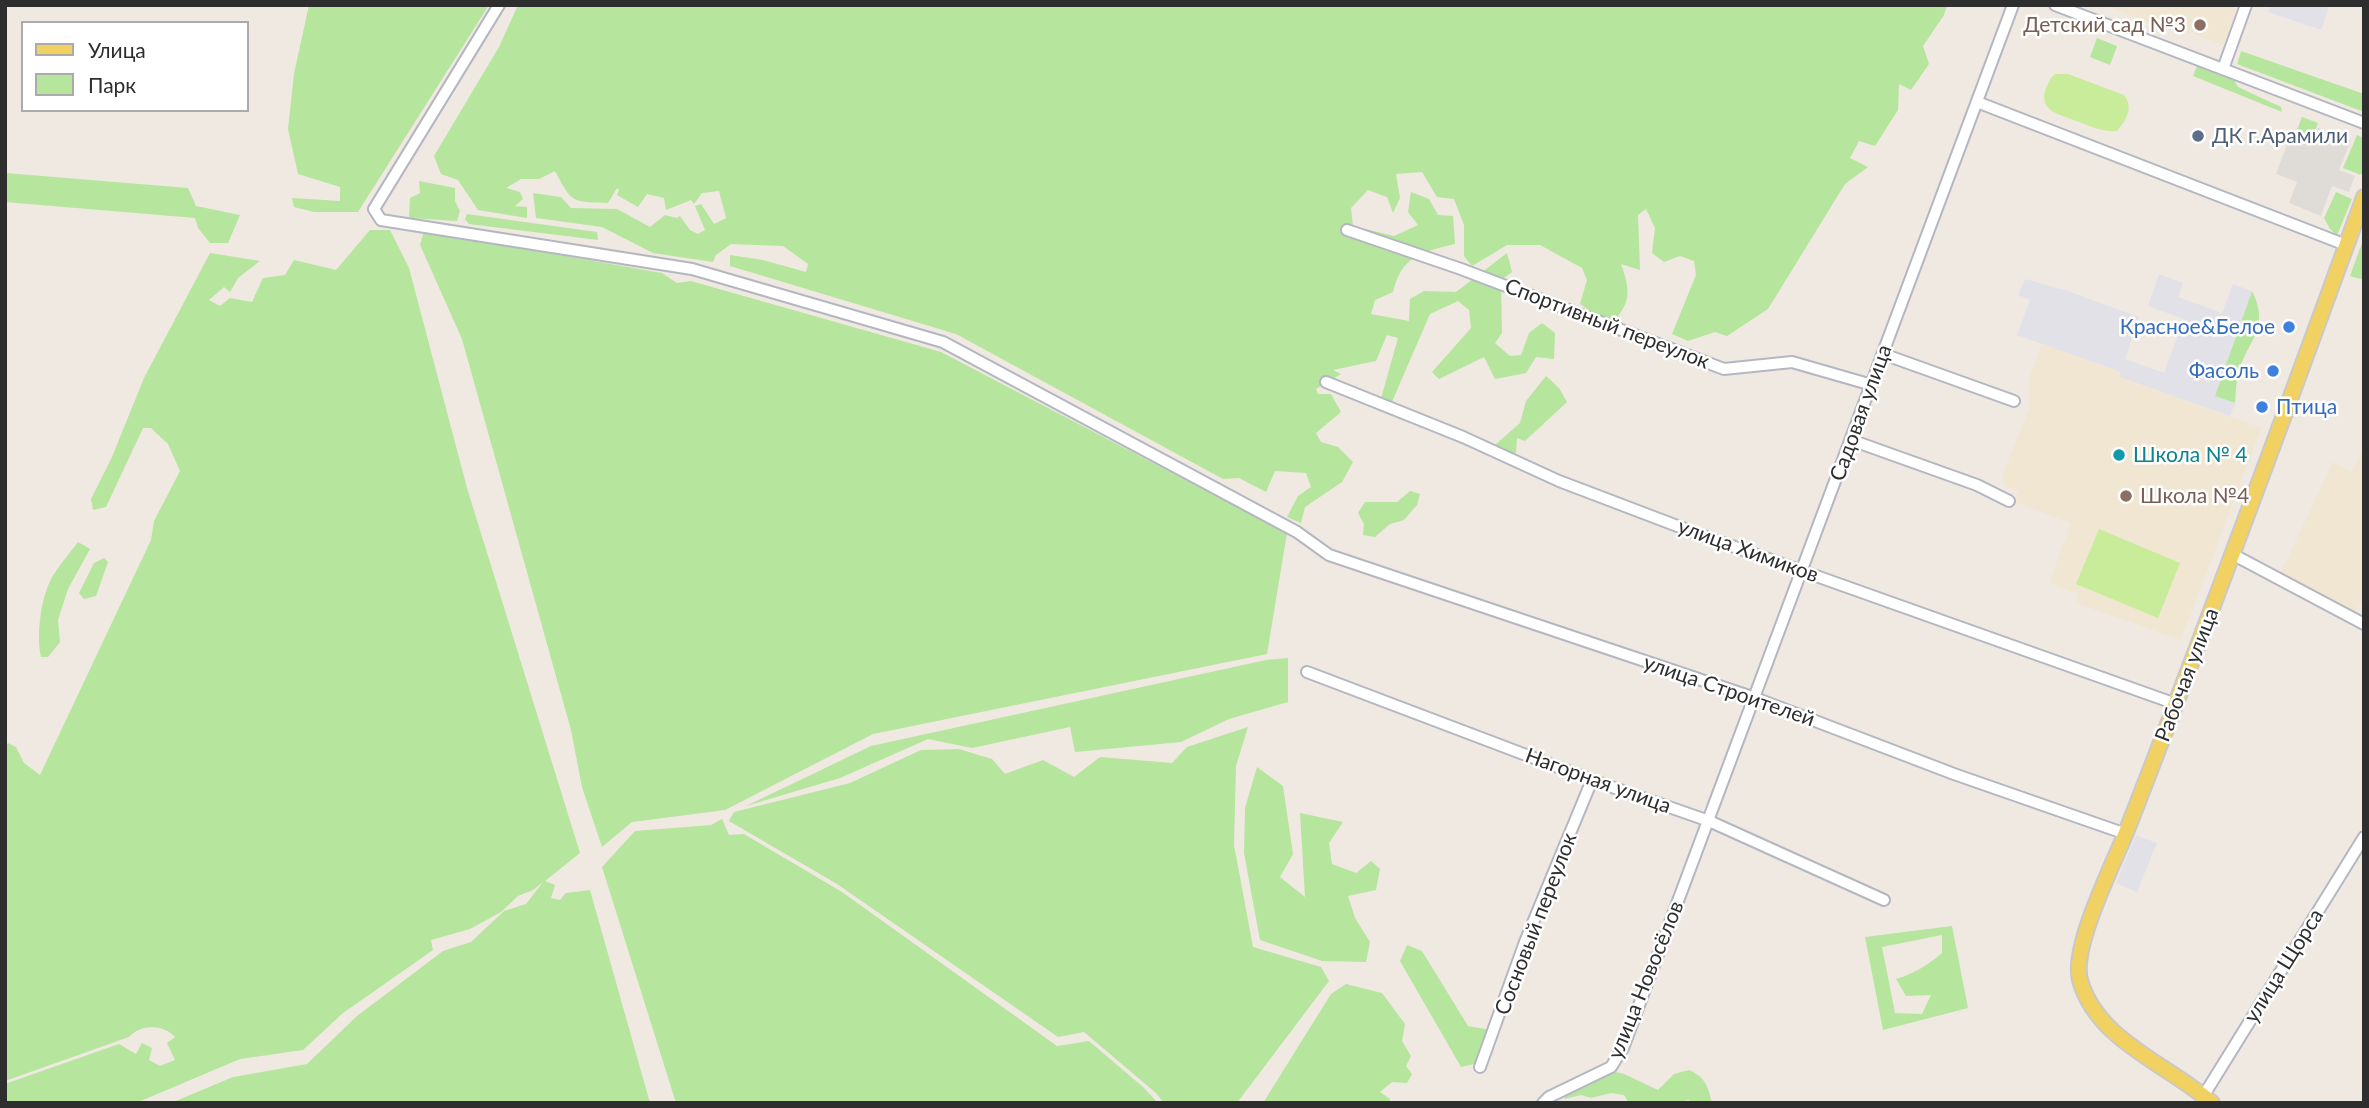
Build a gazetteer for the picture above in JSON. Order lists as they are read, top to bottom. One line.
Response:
{"streets":{"main road":["Рабочая улица"],"street":["Спортивный переулок","Садовая улица","улица Химиков","улица Строителей","Нагорная улица","Сосновый переулок","улица Щорса","улица Новосёлов"]},"crossings":[["Спортивный переулок","Садовая улица"],["Садовая улица","улица Химиков"],["Садовая улица","улица Строителей"],["Садовая улица","Нагорная улица"],["Садовая улица","улица Новосёлов"],["улица Химиков","Рабочая улица"],["Рабочая улица","улица Строителей"],["Рабочая улица","улица Щорса"],["Нагорная улица","Сосновый переулок"],["Нагорная улица","улица Новосёлов"]],"places":["Детский сад №3","ДК г.Арамили","Красное&Белое","Фасоль","Птица","Школа № 4","Школа №4"],"legend":["Улица","Парк"]}
